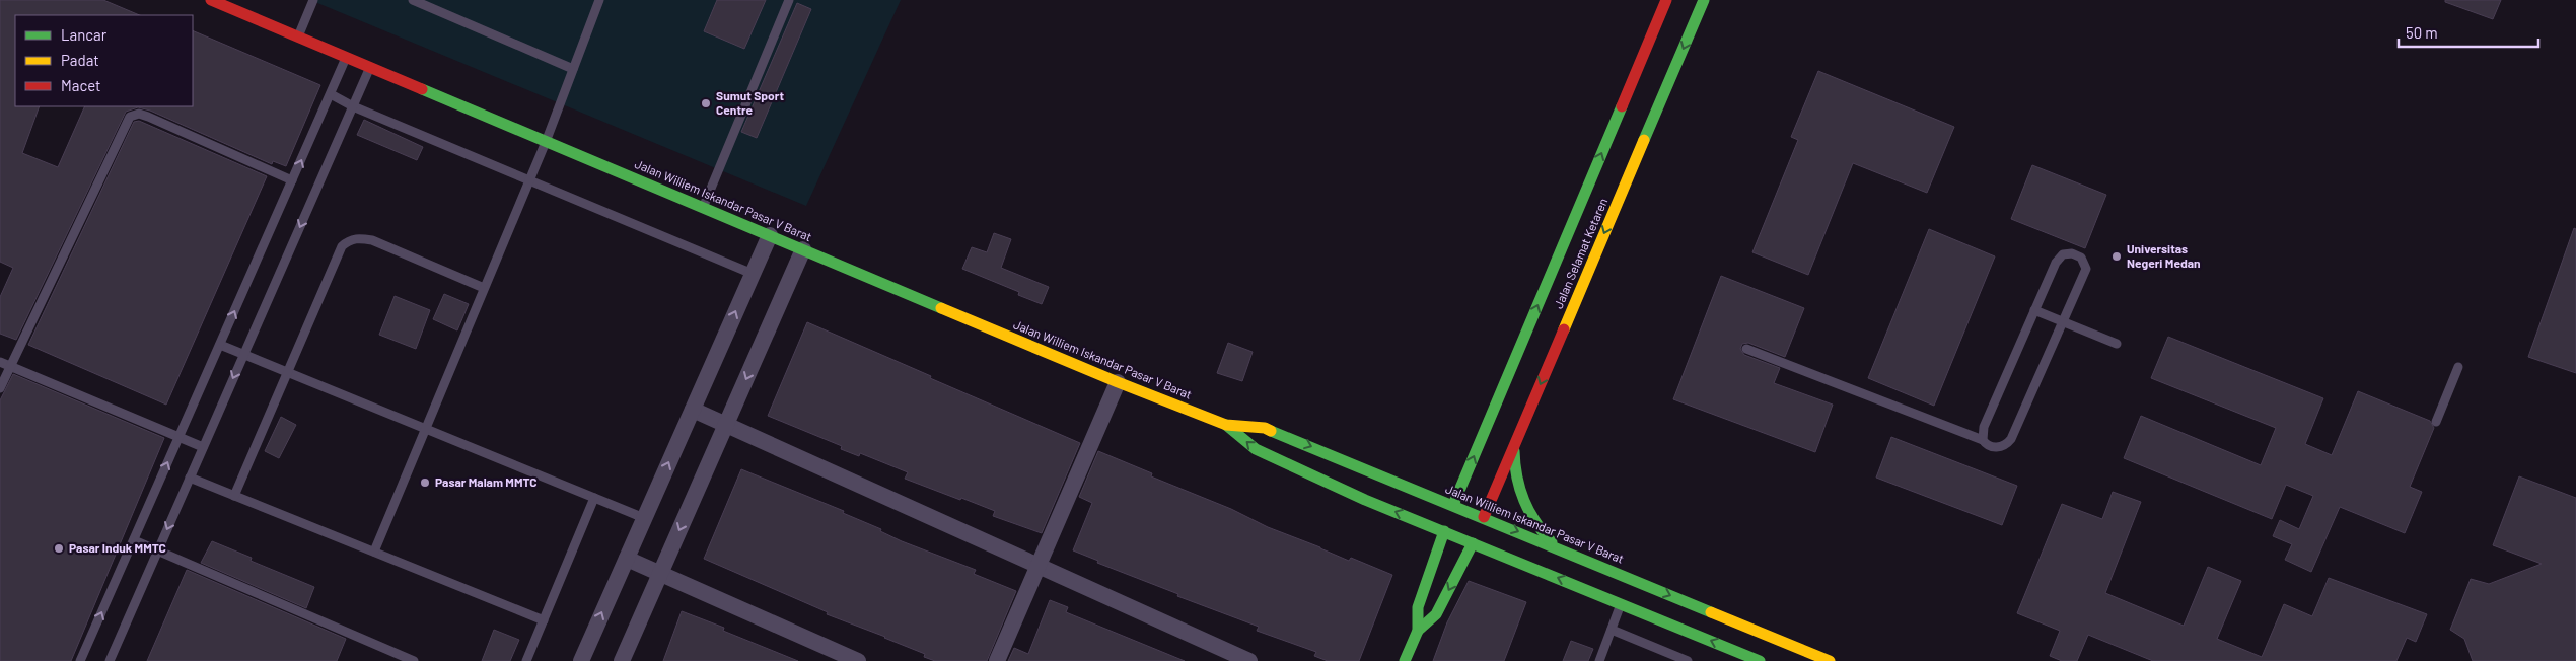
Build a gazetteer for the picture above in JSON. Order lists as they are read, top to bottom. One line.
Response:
{"streets":{"street":["Jalan Williem Iskandar Pasar V Barat","Jalan Selamat Ketaren"]},"crossings":[["Jalan Williem Iskandar Pasar V Barat","Jalan Selamat Ketaren"]],"places":["Sumut Sport Centre","Universitas Negeri Medan","Pasar Malam MMTC","Pasar Induk MMTC"],"legend":["Lancar","Padat","Macet"],"scale_bar":"50 m"}
